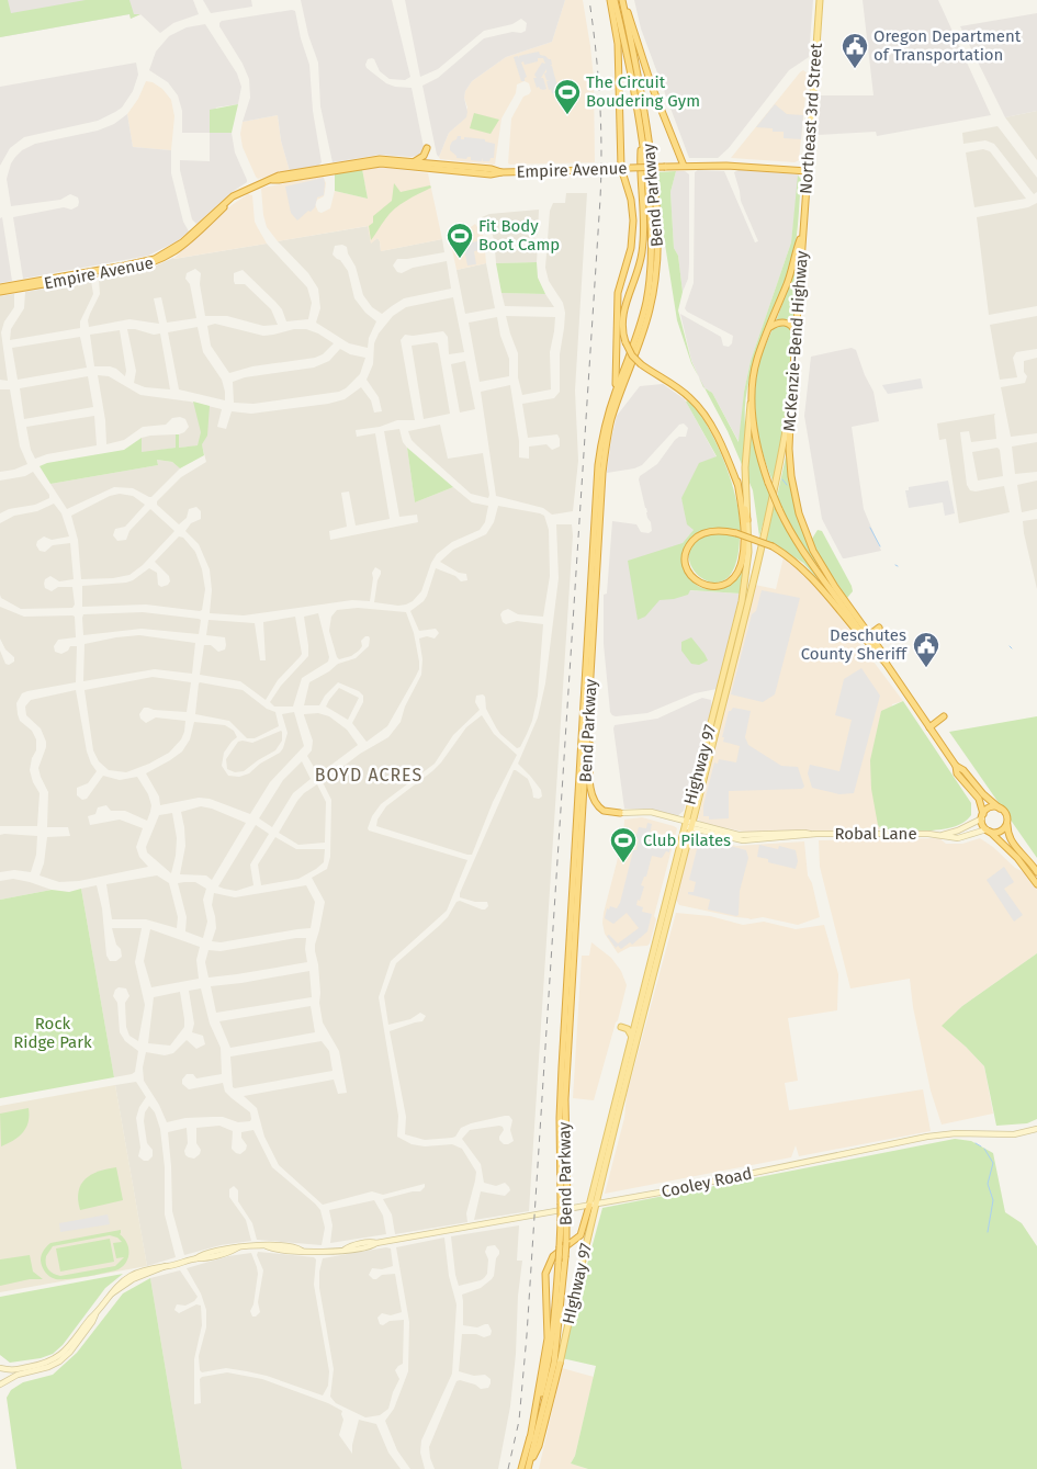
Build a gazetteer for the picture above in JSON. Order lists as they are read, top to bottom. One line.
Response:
{"streets":{"highway":["Northeast 3rd Street","Empire Avenue","Bend Parkway","McKenzie-Bend Highway"],"main road":["Highway 97","Robal Lane","Cooley Road","HIghway 97"]},"crossings":[["Northeast 3rd Street","Empire Avenue"],["Northeast 3rd Street","McKenzie-Bend Highway"],["McKenzie-Bend Highway","Highway 97"],["McKenzie-Bend Highway","Robal Lane"],["Highway 97","Robal Lane"],["Highway 97","Cooley Road"],["Highway 97","HIghway 97"],["Cooley Road","HIghway 97"]],"districts":["BOYD ACRES"],"parks":["Rock Ridge Park"],"places":{"public building":["Oregon Department of Transportation","Deschutes County Sheriff"],"sports":["The Circuit Boudering Gym","Fit Body Boot Camp","Club Pilates"]}}
